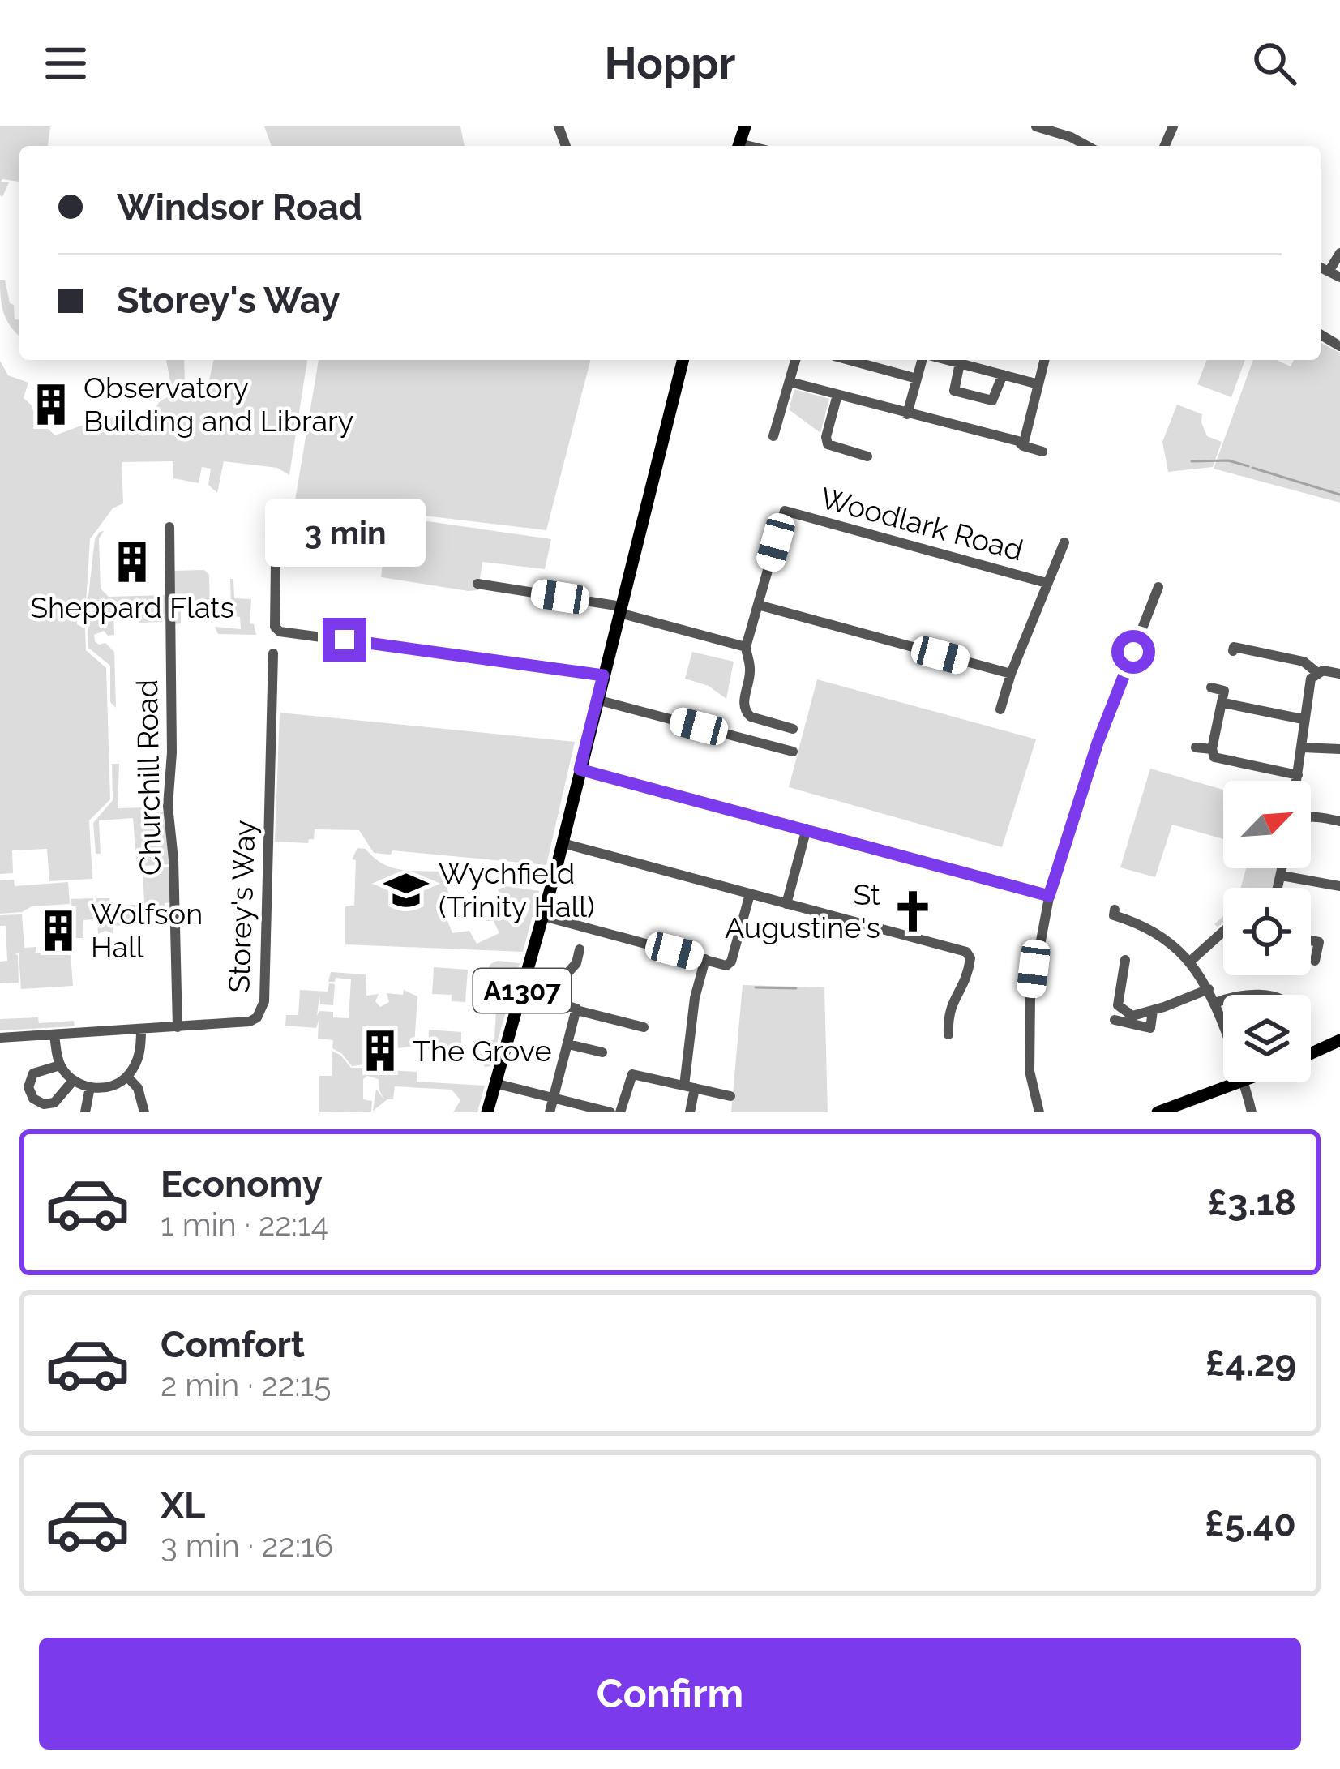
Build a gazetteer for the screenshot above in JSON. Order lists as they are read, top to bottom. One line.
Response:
{"streets":{"main road":["A1307"],"street":["Woodlark Road","Churchill Road","Storey's Way"]},"crossings":[["Churchill Road","Storey's Way"]],"places":{"building":["Observatory Building and Library","Sheppard Flats","Wolfson Hall","The Grove"],"school or university":["Wychfield (Trinity Hall)"],"church":["St Augustine's"]},"north":"top right","page":{"header":"Hoppr","banner":["Windsor Road","Storey's Way"],"bubble":"3 min","list":[{"name":"Economy","note":"1 min · 22:14","value":"£3.18"},{"name":"Comfort","note":"2 min · 22:15","value":"£4.29"},{"name":"XL","note":"3 min · 22:16","value":"£5.40"}],"buttons":"Confirm"}}
